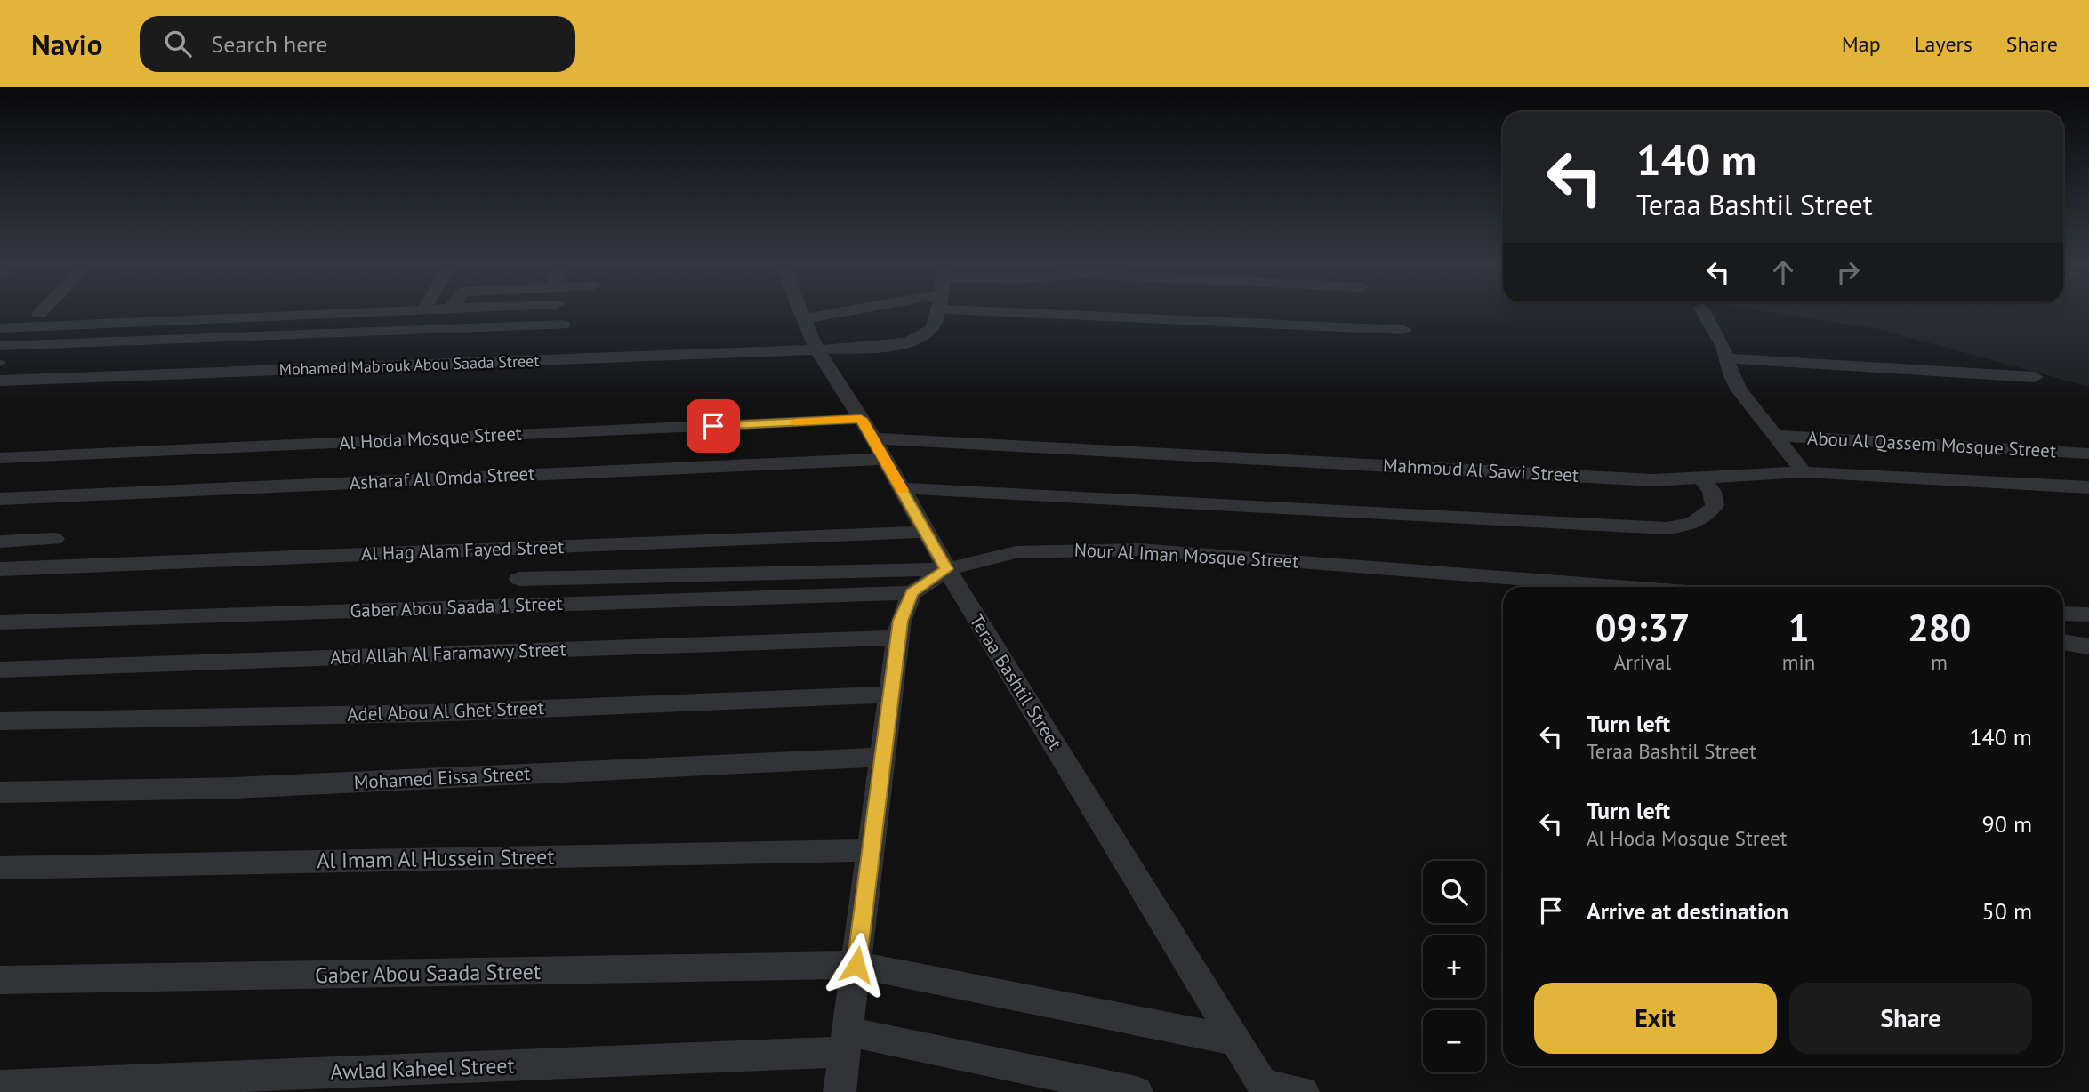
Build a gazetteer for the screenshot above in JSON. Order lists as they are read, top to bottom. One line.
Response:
{"streets":{"street":["Mohamed Mabrouk Abou Saada Street","Al Hoda Mosque Street","Abou Al Qassem Mosque Street","Mahmoud Al Sawi Street","Asharaf Al Omda Street","Al Hag Alam Fayed Street","Nour Al Iman Mosque Street","Gaber Abou Saada 1 Street","Abd Allah Al Faramawy Street","Teraa Bashtil Street","Adel Abou Al Ghet Street","Mohamed Eissa Street","Al Imam Al Hussein Street","Gaber Abou Saada Street","Awlad Kaheel Street"]},"crossings":[["Mohamed Mabrouk Abou Saada Street","Teraa Bashtil Street"],["Al Hoda Mosque Street","Mahmoud Al Sawi Street"],["Al Hoda Mosque Street","Asharaf Al Omda Street"],["Al Hoda Mosque Street","Teraa Bashtil Street"],["Mahmoud Al Sawi Street","Asharaf Al Omda Street"],["Mahmoud Al Sawi Street","Teraa Bashtil Street"],["Asharaf Al Omda Street","Teraa Bashtil Street"],["Al Hag Alam Fayed Street","Teraa Bashtil Street"],["Nour Al Iman Mosque Street","Gaber Abou Saada 1 Street"],["Nour Al Iman Mosque Street","Teraa Bashtil Street"],["Teraa Bashtil Street","Gaber Abou Saada Street"]],"page":{"header":"Navio","search":"Search here","nav":["Map","Layers","Share"],"turn":["140 m","Teraa Bashtil Street"],"eta":["09:37","Arrival","1","min","280","m"],"list":[{"name":"Turn left","note":"Teraa Bashtil Street","value":"140 m"},{"name":"Turn left","note":"Al Hoda Mosque Street","value":"90 m"},{"name":"Arrive at destination","value":"50 m"}],"map_buttons":["+","−"],"buttons":["Exit","Share"]}}
